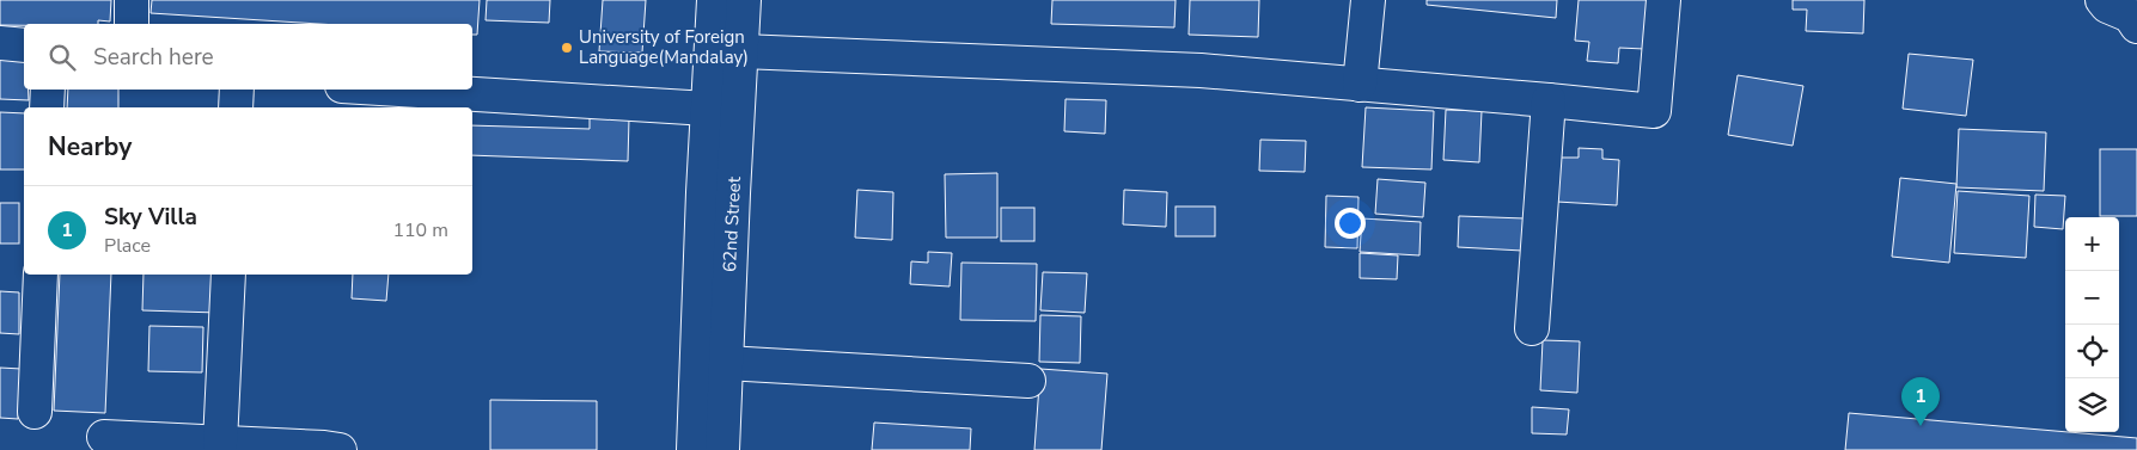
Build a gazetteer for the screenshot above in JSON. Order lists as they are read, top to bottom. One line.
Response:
{"streets":{"street":["62nd Street"]},"places":["University of Foreign Language(Mandalay)"],"page":{"search":"Search here","heading":"Nearby","list":[{"mark":"1","name":"Sky Villa","note":"Place","value":"110 m"}],"map_buttons":["+","−"],"pins":"1"}}
